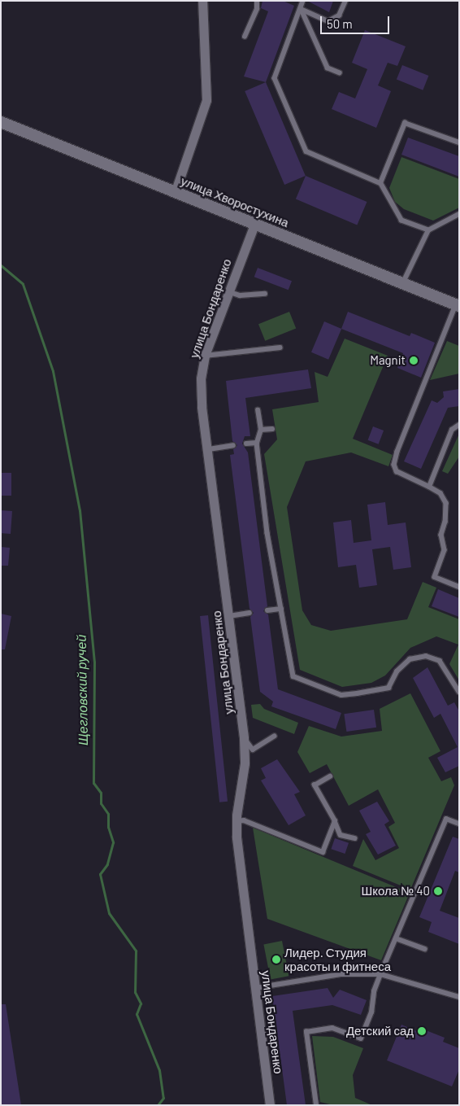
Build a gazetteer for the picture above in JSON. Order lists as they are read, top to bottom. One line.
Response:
{"streets":{"street":["улица Хворостухина","улица Бондаренко"]},"crossings":[["улица Хворостухина","улица Бондаренко"]],"water":["Щегловский ручей"],"places":["Magnit","Школа № 40","Лидер. Студия красоты и фитнеса","Детский сад"],"scale_bar":"50 m"}
